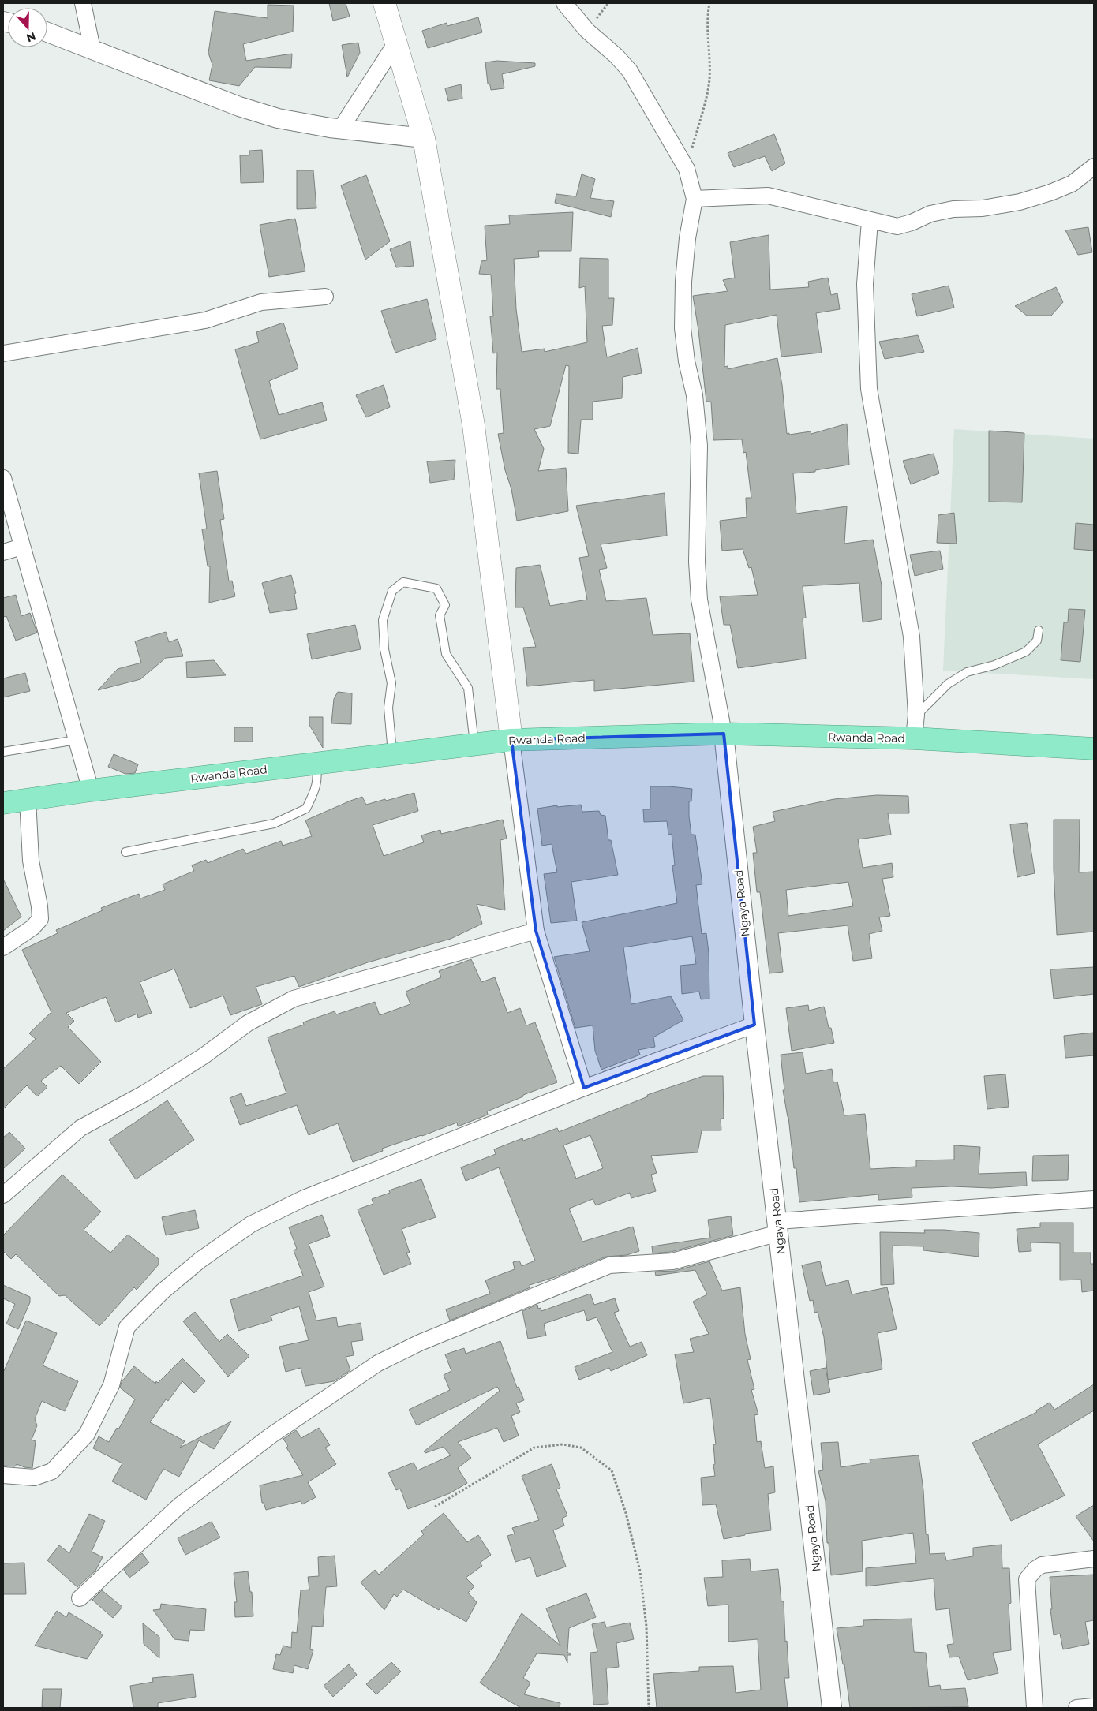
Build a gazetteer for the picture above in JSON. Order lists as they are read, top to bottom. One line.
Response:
{"streets":{"highway":["Rwanda Road"],"street":["Ngaya Road"]},"crossings":[["Rwanda Road","Ngaya Road"]],"north":"bottom"}
